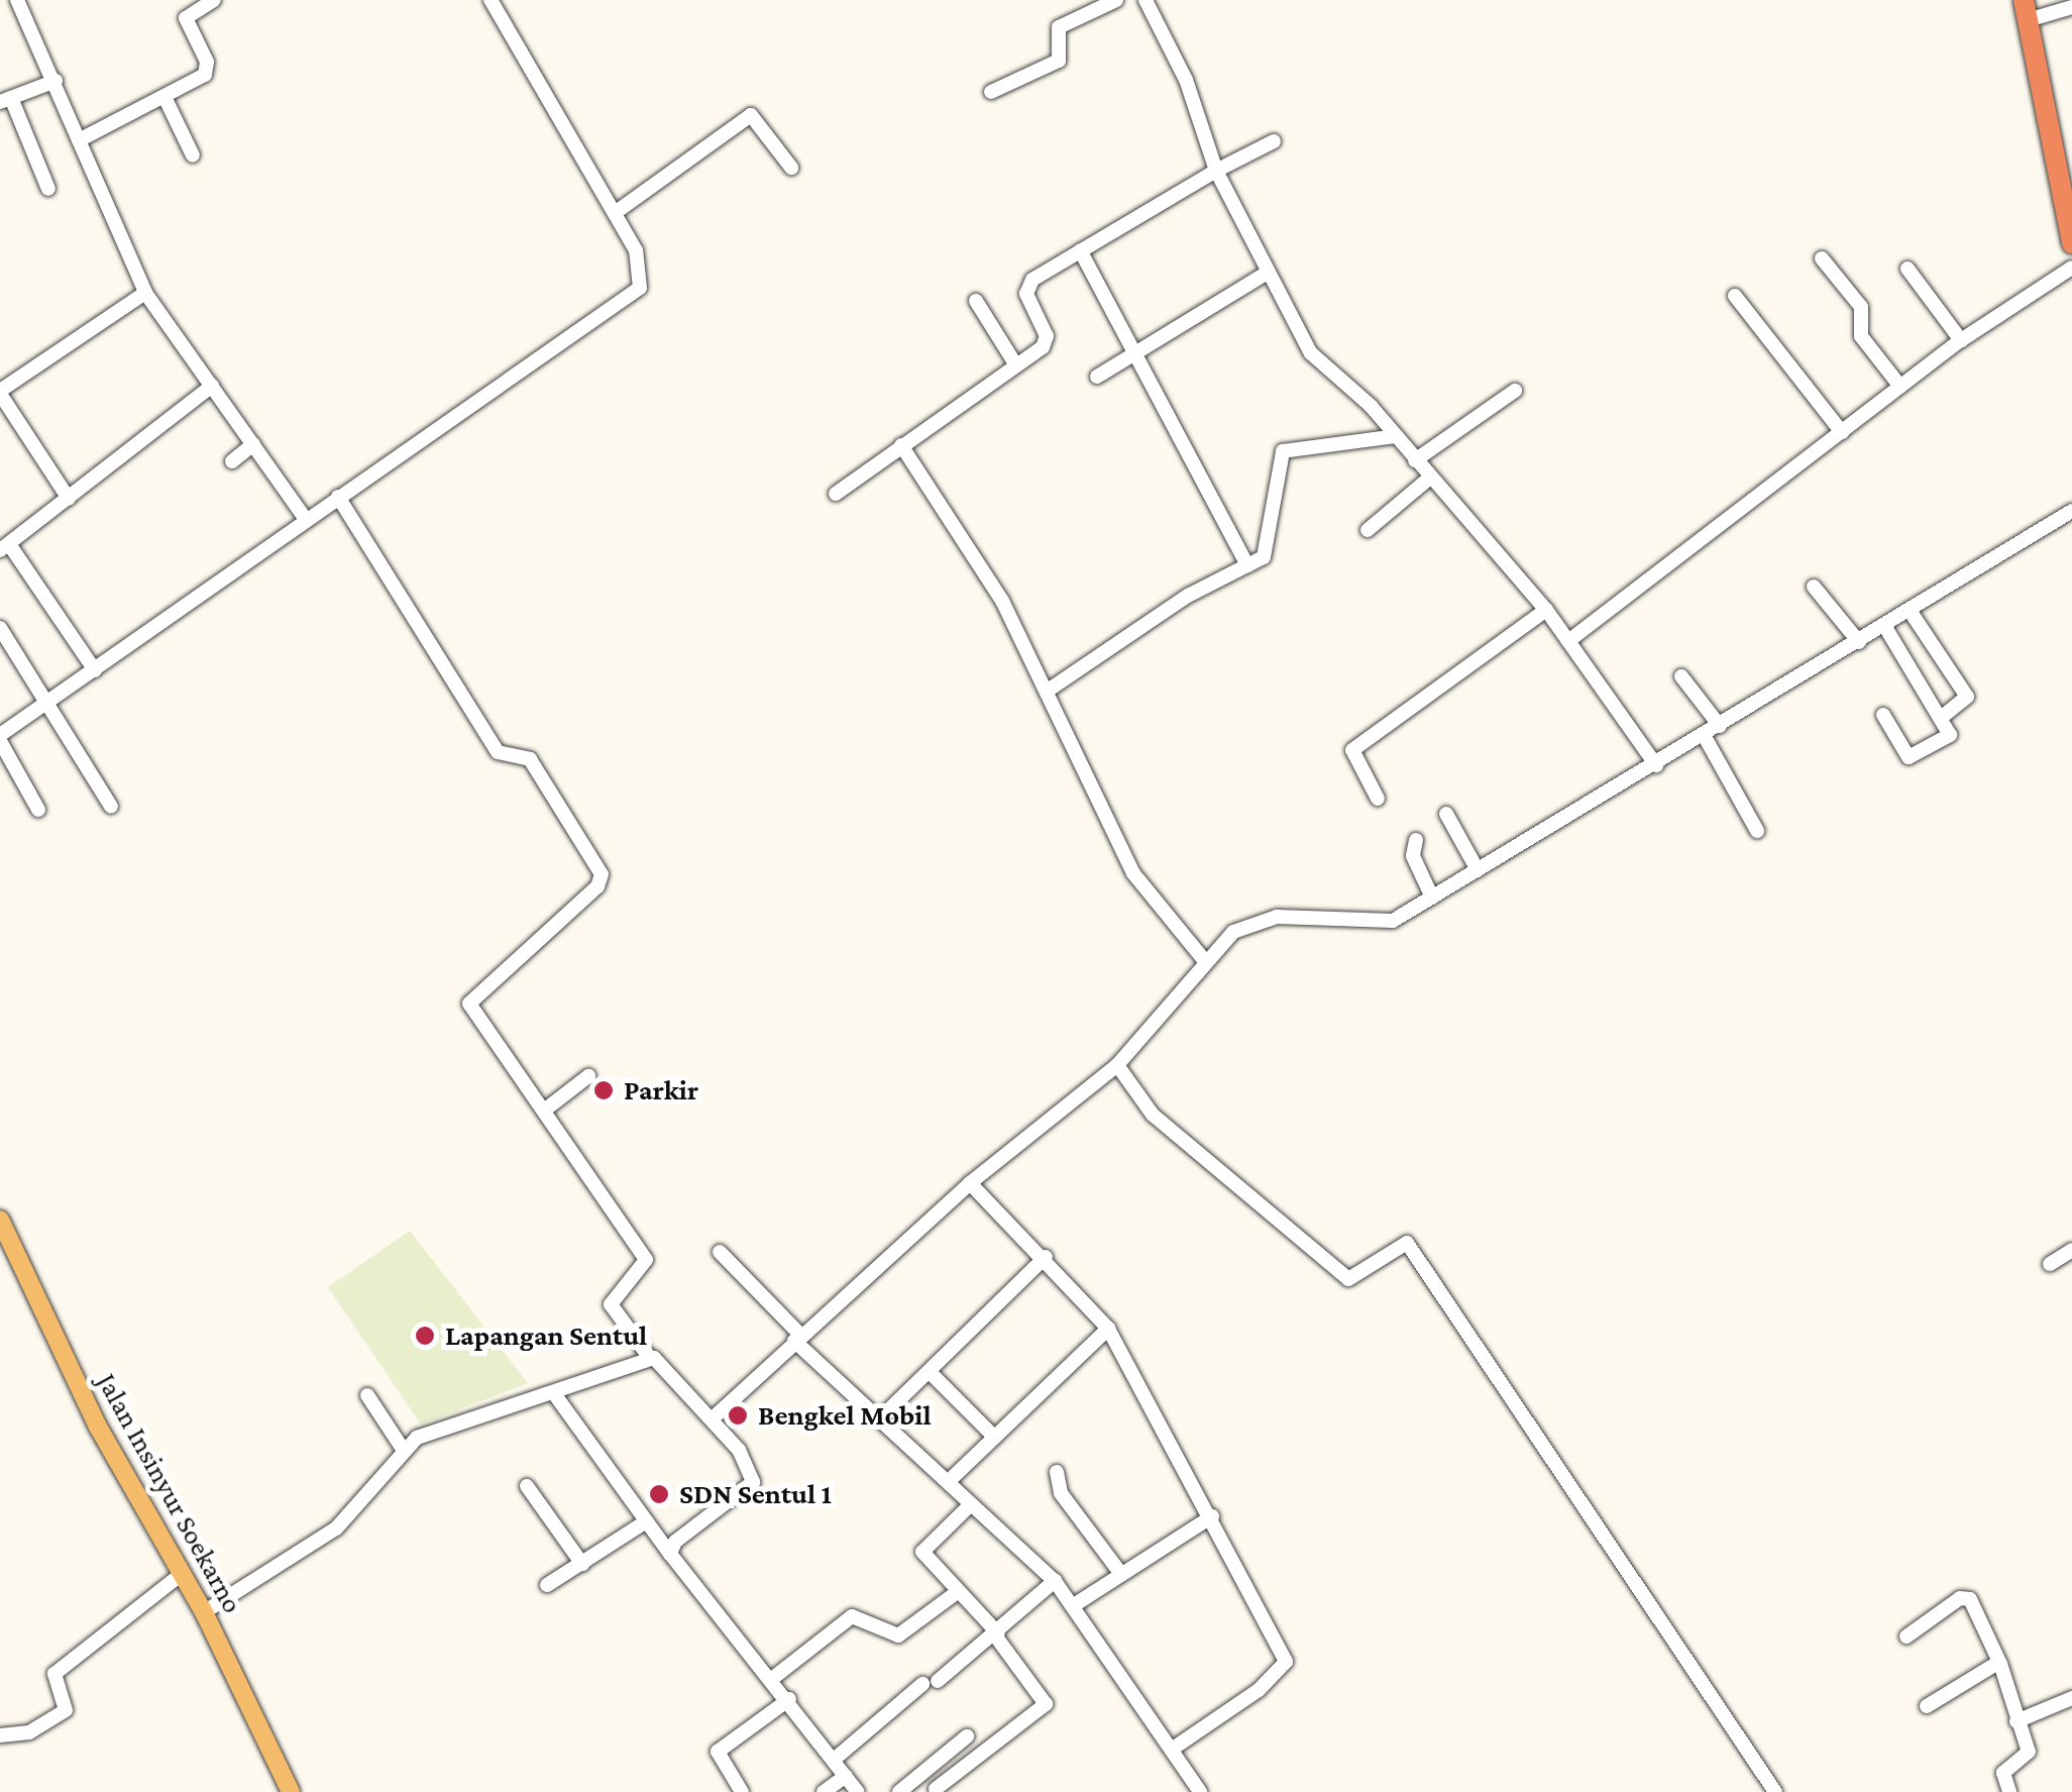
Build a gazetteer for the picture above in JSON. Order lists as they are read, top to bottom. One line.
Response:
{"streets":{"main road":["Jalan Insinyur Soekarno"]},"places":["Parkir","Lapangan Sentul","Bengkel Mobil","SDN Sentul 1"]}
